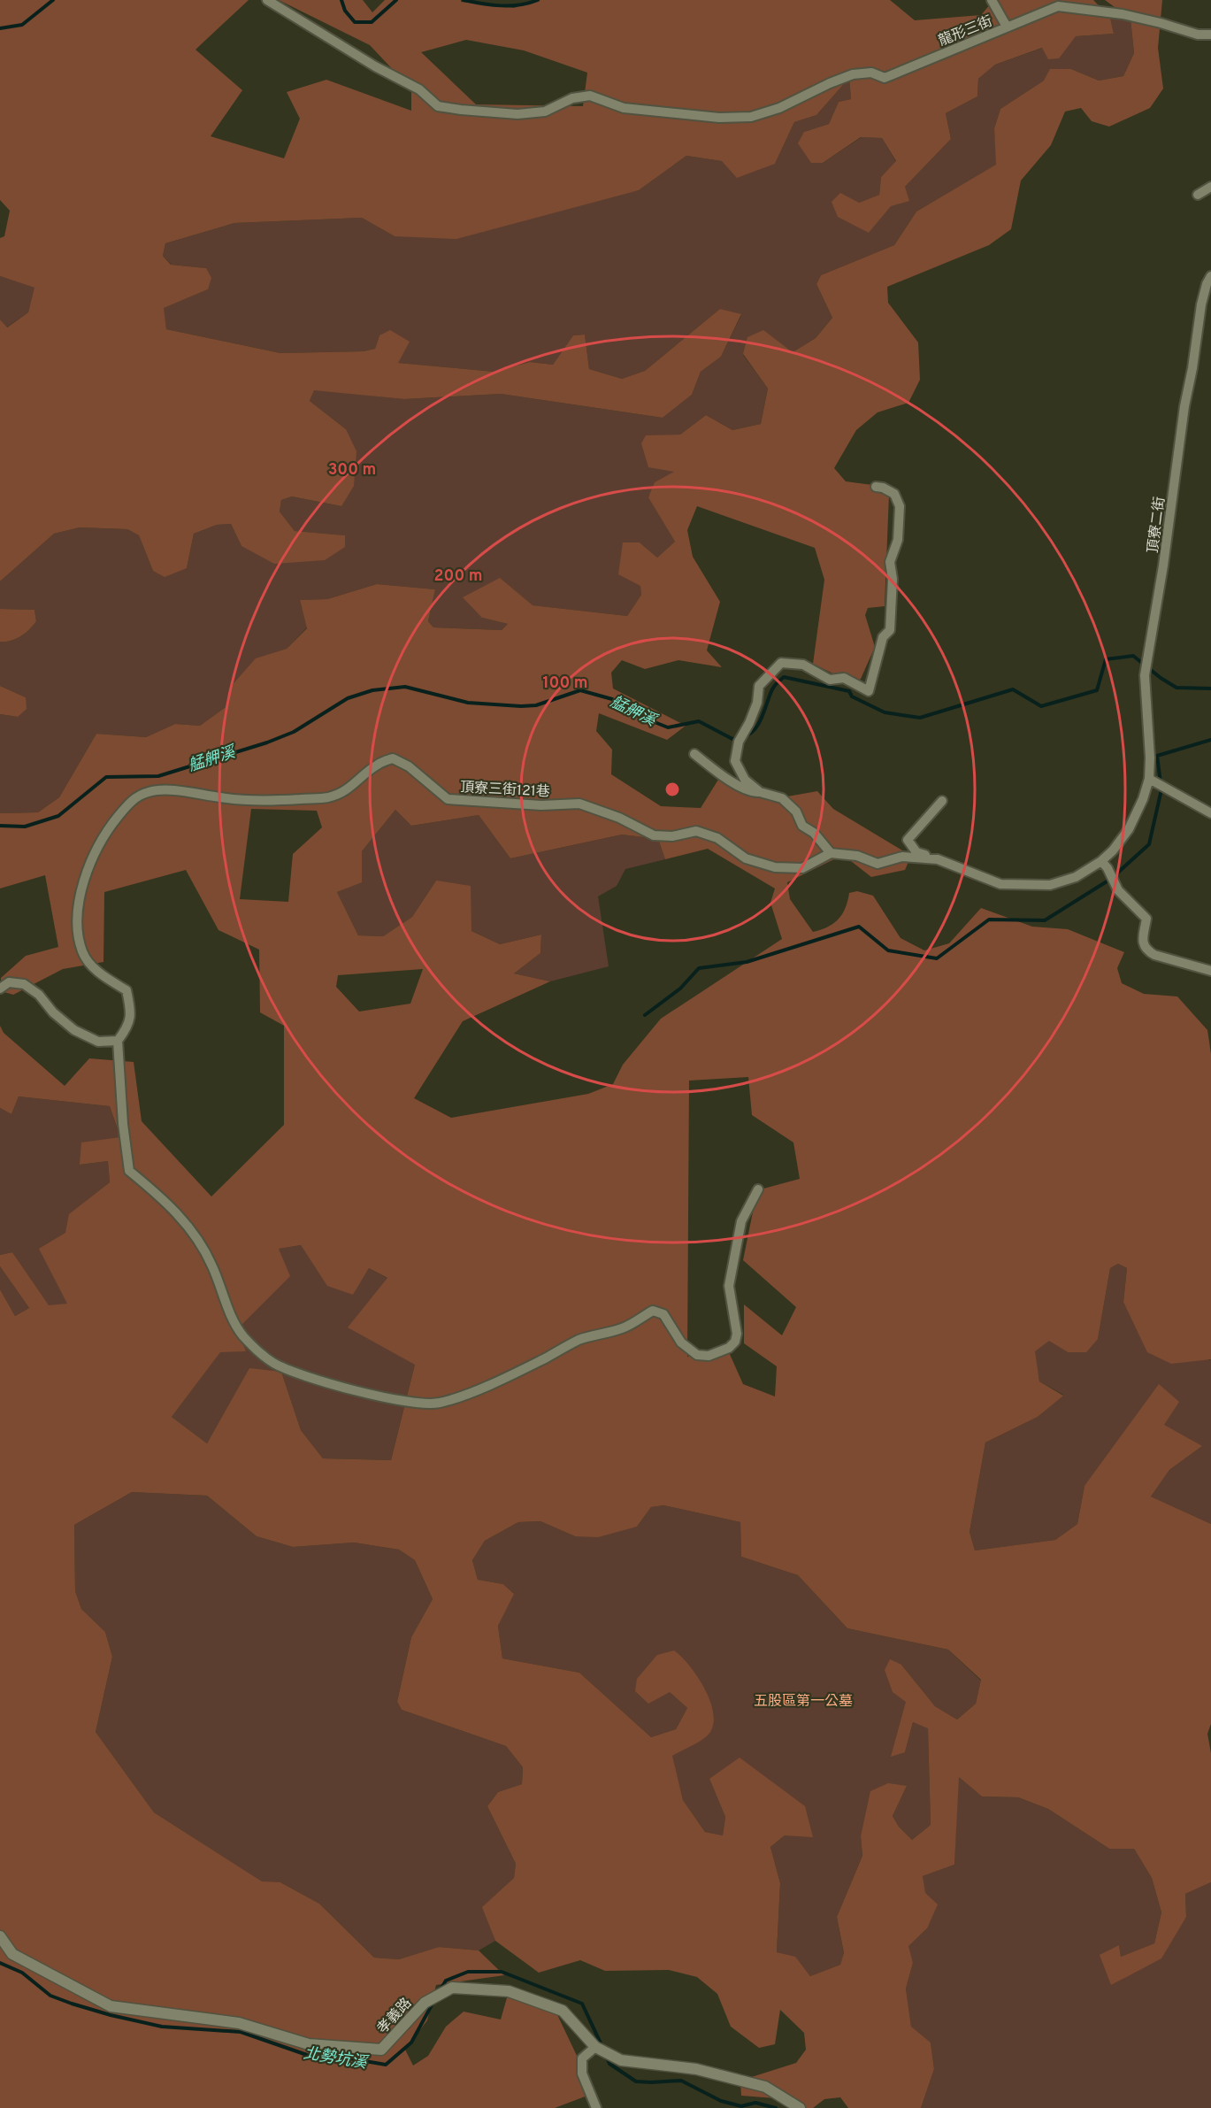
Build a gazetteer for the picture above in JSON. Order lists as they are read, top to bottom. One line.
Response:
{"streets":{"street":["龍形三街","頂寮二街","頂寮三街121巷","孝義路"]},"water":["艋舺溪","北勢坑溪"],"parks":["五股區第一公墓"],"rings":["300 m","200 m","100 m"]}
